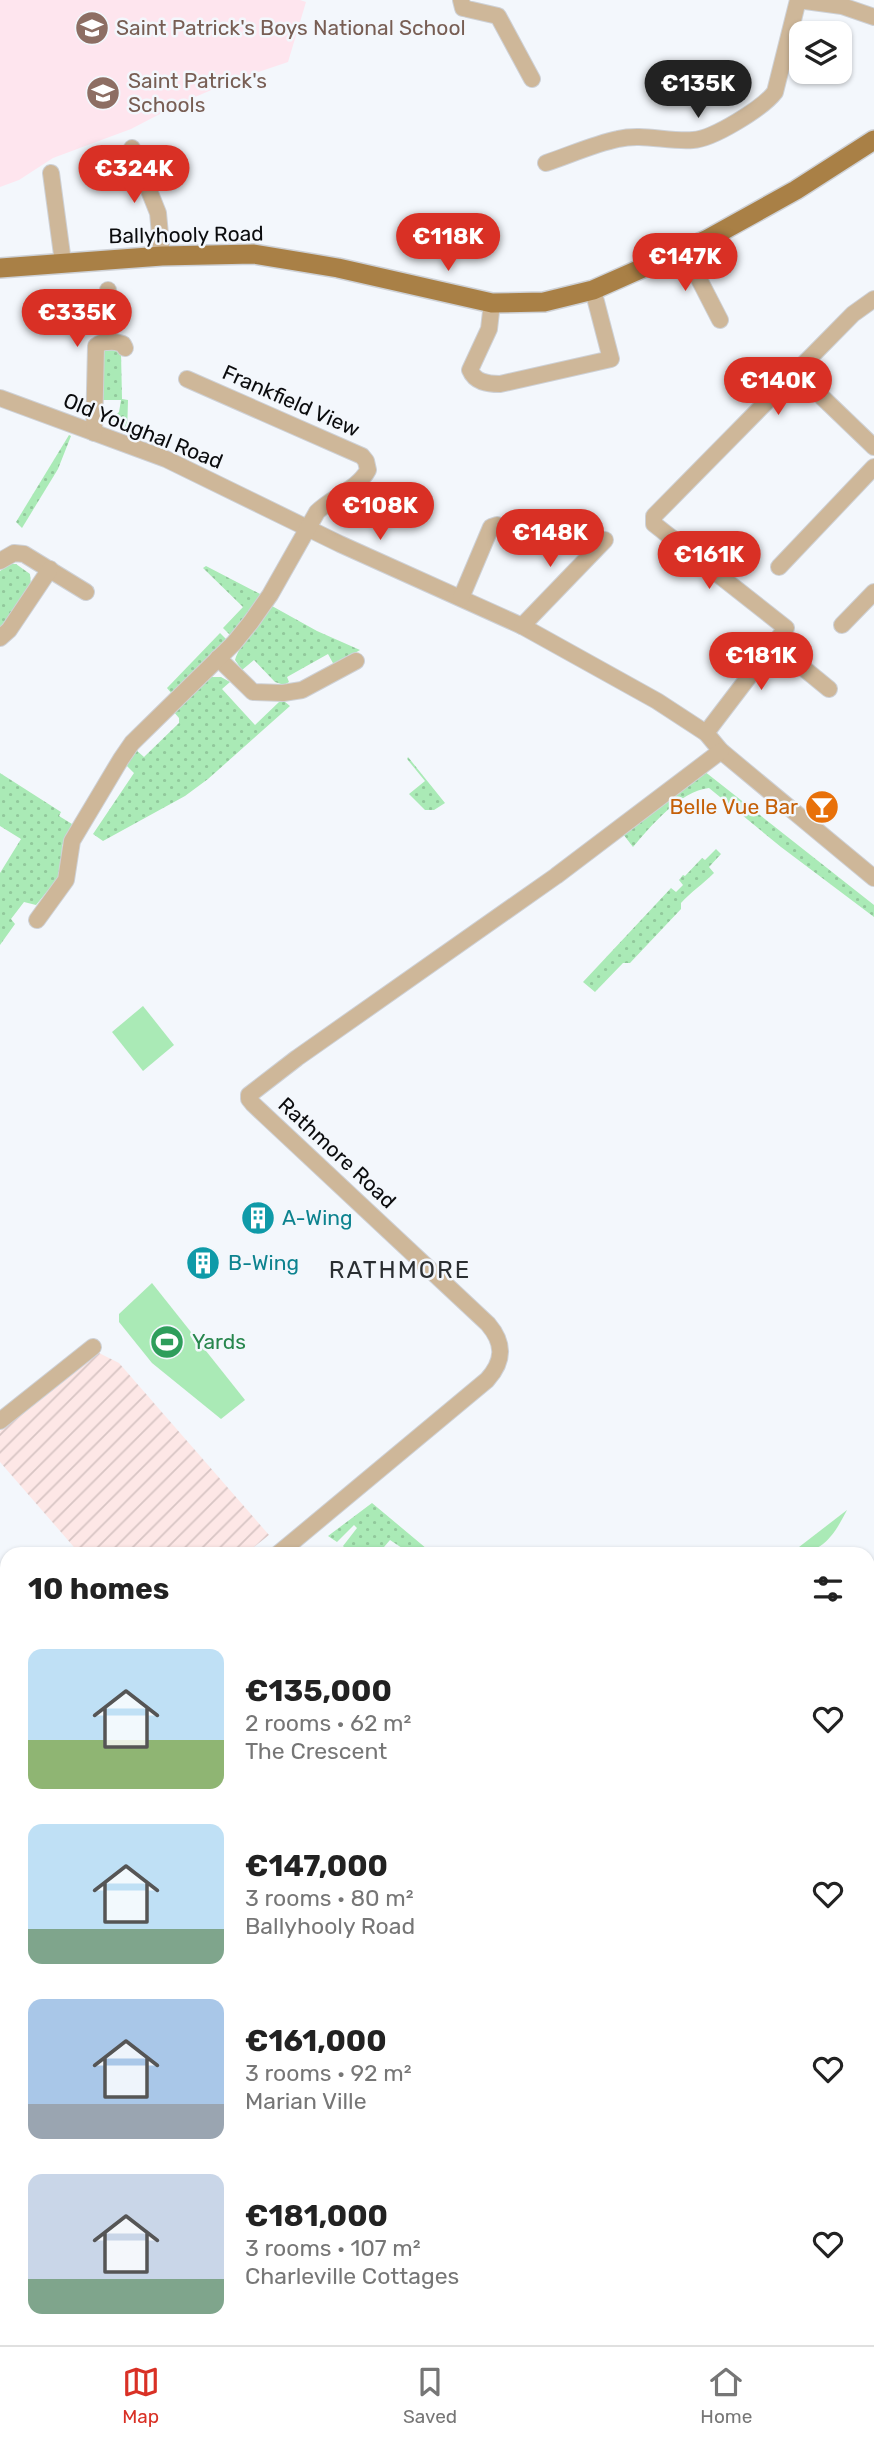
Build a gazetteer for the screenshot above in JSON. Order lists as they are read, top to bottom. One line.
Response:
{"streets":{"main road":["Ballyhooly Road"],"street":["Frankfield View","Old Youghal Road","Rathmore Road"]},"crossings":[["Frankfield View","Old Youghal Road"],["Old Youghal Road","Rathmore Road"]],"districts":["RATHMORE"],"places":{"school or university":["Saint Patrick's Boys National School","Saint Patrick's Schools"],"bar":["Belle Vue Bar"],"building":["A-Wing","B-Wing"],"sports":["Yards"]},"page":{"price":["€135K","€324K","€118K","€147K","€335K","€140K","€108K","€148K","€161K","€181K"],"heading":"10 homes","list":[{"name":"€135,000","note":"2 rooms · 62 m² · The Crescent"},{"name":"€147,000","note":"3 rooms · 80 m² · Ballyhooly Road"},{"name":"€161,000","note":"3 rooms · 92 m² · Marian Ville"},{"name":"€181,000","note":"3 rooms · 107 m² · Charleville Cottages"}],"tabs":["Map","Saved","Home"]}}
